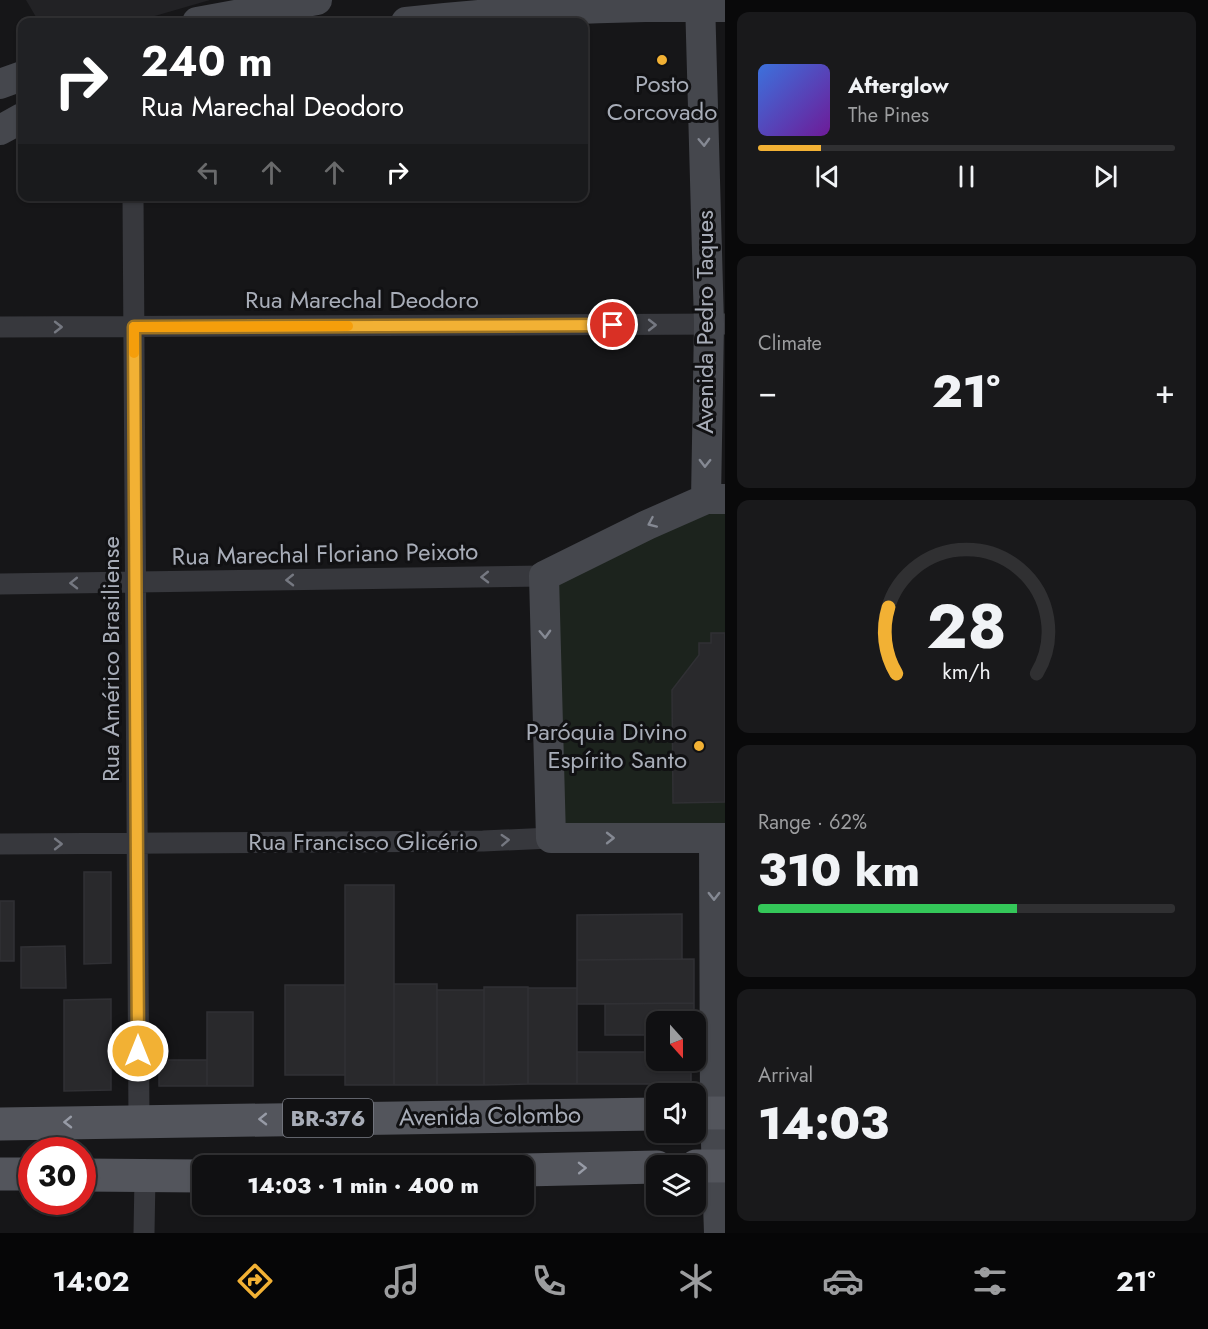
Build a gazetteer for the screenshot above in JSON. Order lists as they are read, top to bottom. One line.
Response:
{"streets":{"main road":["Avenida Pedro Taques","Rua Francisco Glicério","Avenida Colombo","BR-376"],"street":["Rua Marechal Deodoro","Rua Marechal Floriano Peixoto","Rua Américo Brasiliense"]},"crossings":[["Rua Marechal Deodoro","Avenida Pedro Taques"],["Rua Marechal Deodoro","Rua Américo Brasiliense"],["Rua Marechal Floriano Peixoto","Rua Américo Brasiliense"],["Rua Américo Brasiliense","Rua Francisco Glicério"],["Rua Américo Brasiliense","Avenida Colombo"]],"one_way":["Rua Marechal Deodoro","Avenida Pedro Taques","Rua Marechal Floriano Peixoto","Rua Francisco Glicério"],"places":["Posto Corcovado","Paróquia Divino Espírito Santo"],"north":"bottom","page":{"turn":["240 m","Rua Marechal Deodoro"],"song":["Afterglow","The Pines"],"tile":["Climate",["Range · 62%","310 km"],["Arrival","14:03"]],"heat":["−","21°","+"],"limit":"30","trip":"14:03 · 1 min · 400 m","tabs":["14:02","21°"],"gauge":["28","km/h"]}}
